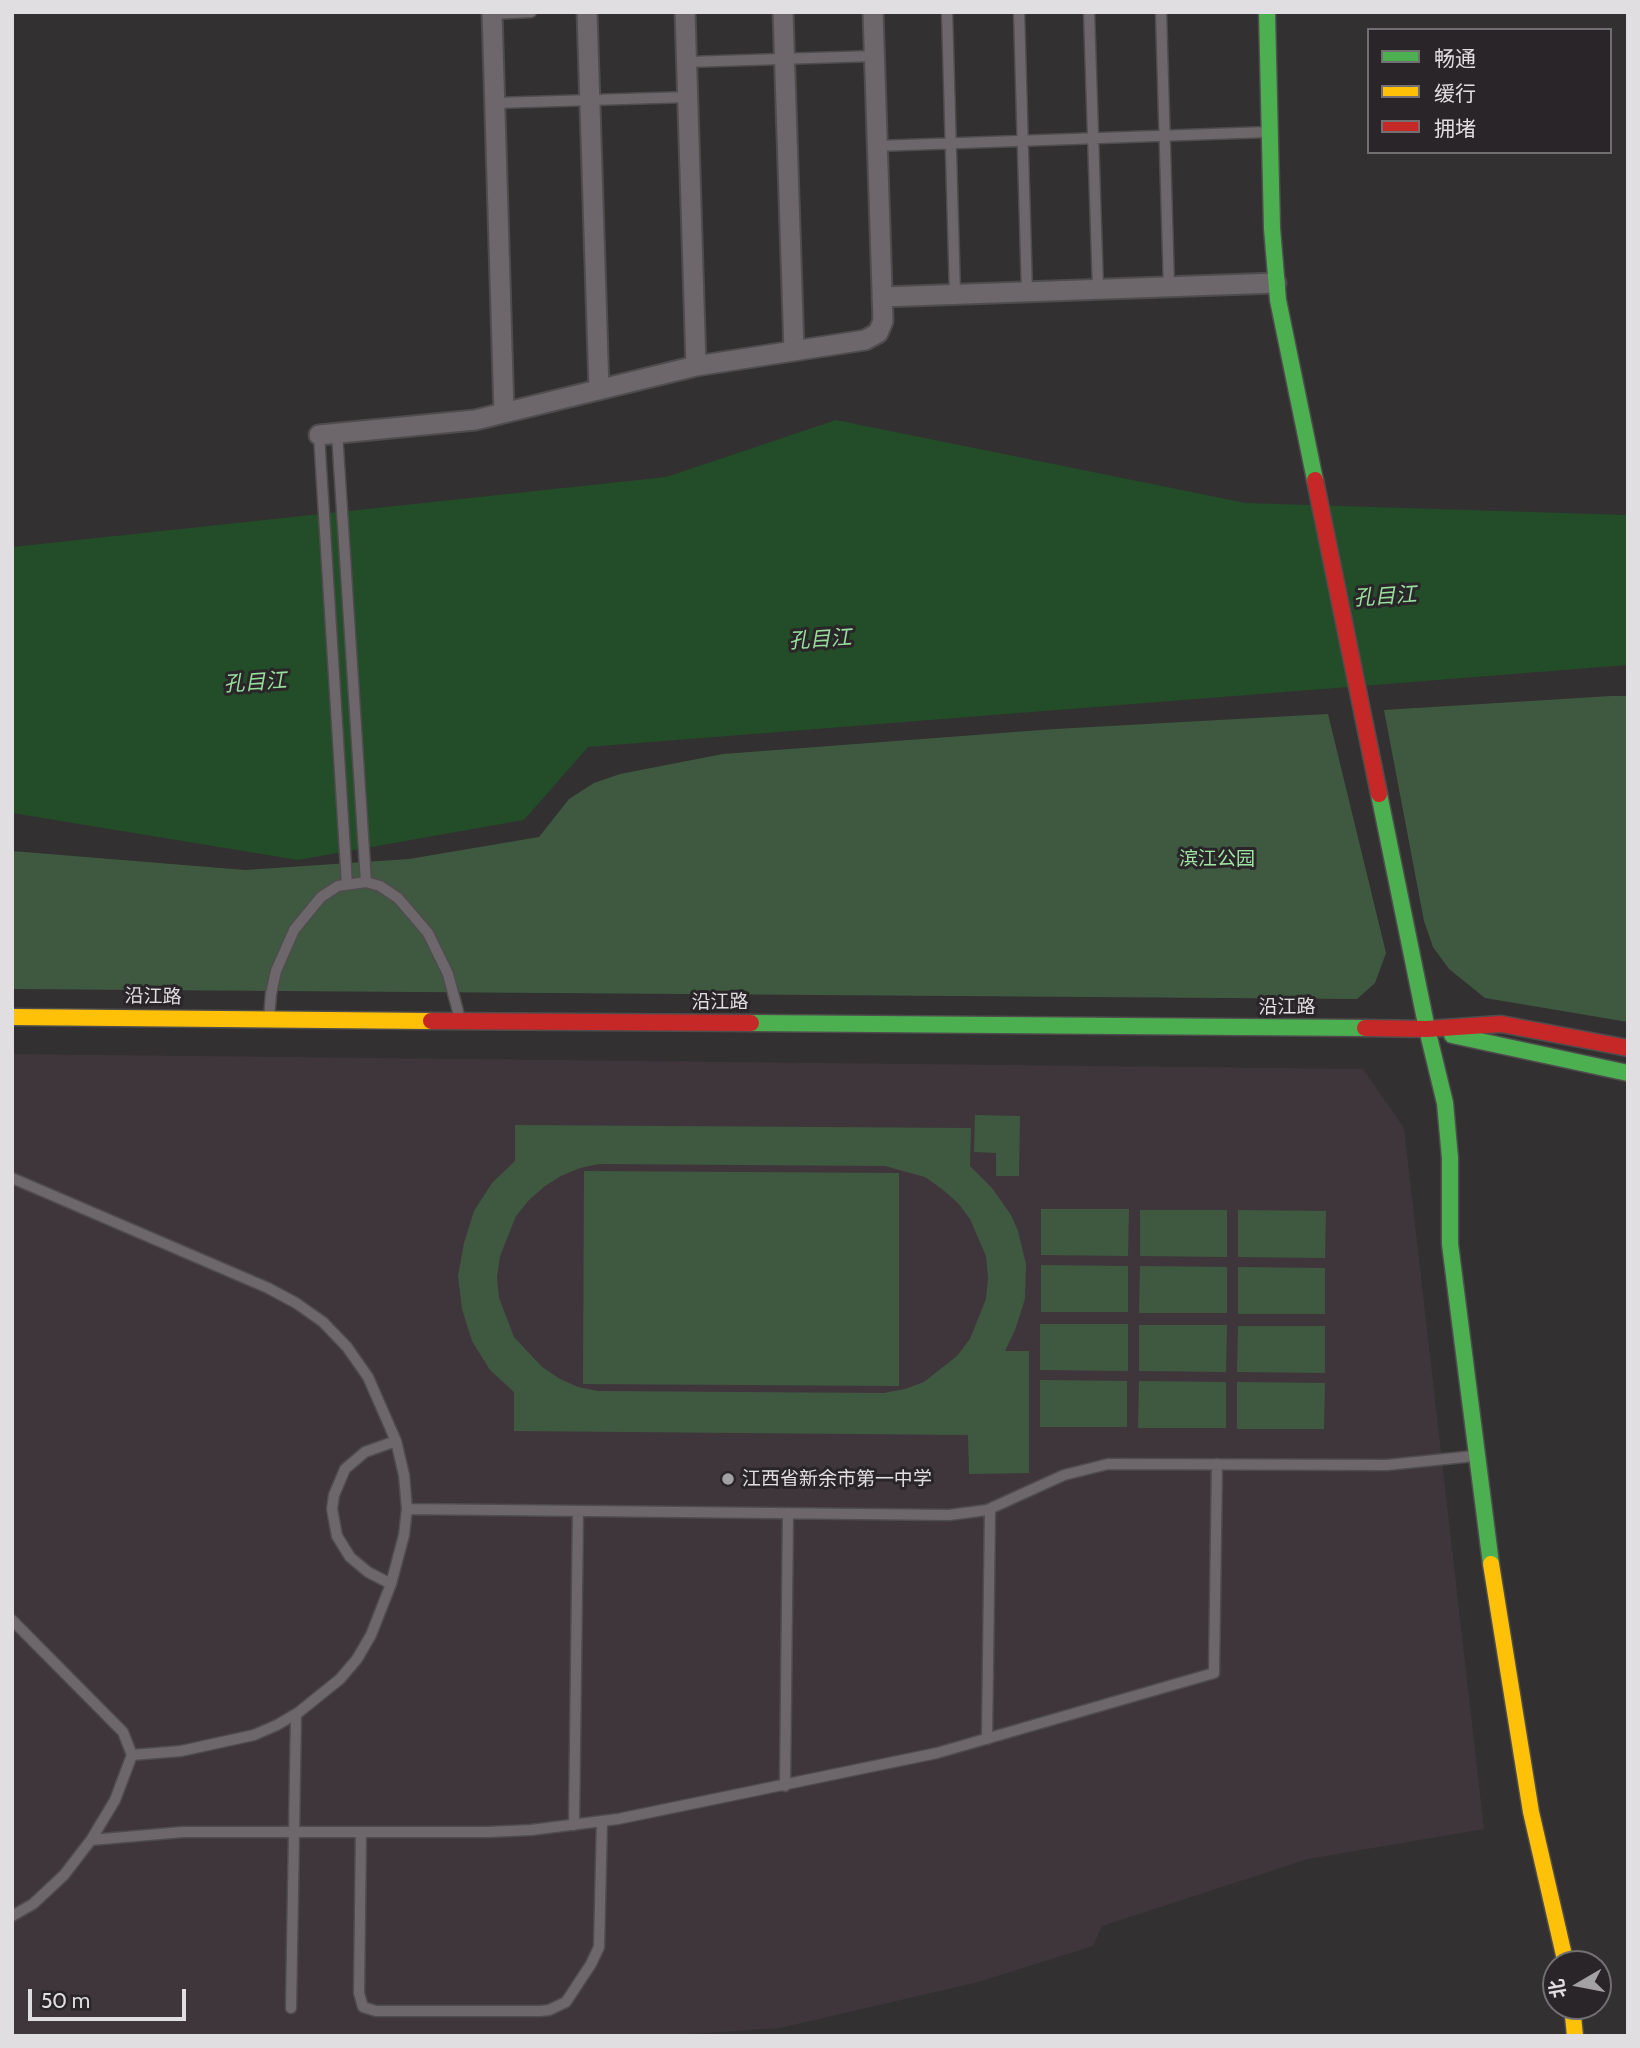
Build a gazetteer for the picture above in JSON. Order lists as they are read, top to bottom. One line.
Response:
{"streets":{"street":["沿江路"]},"water":["孔目江"],"parks":["滨江公园"],"places":["江西省新余市第一中学"],"legend":["畅通","缓行","拥堵"],"scale_bar":"50 m","north":"left"}
